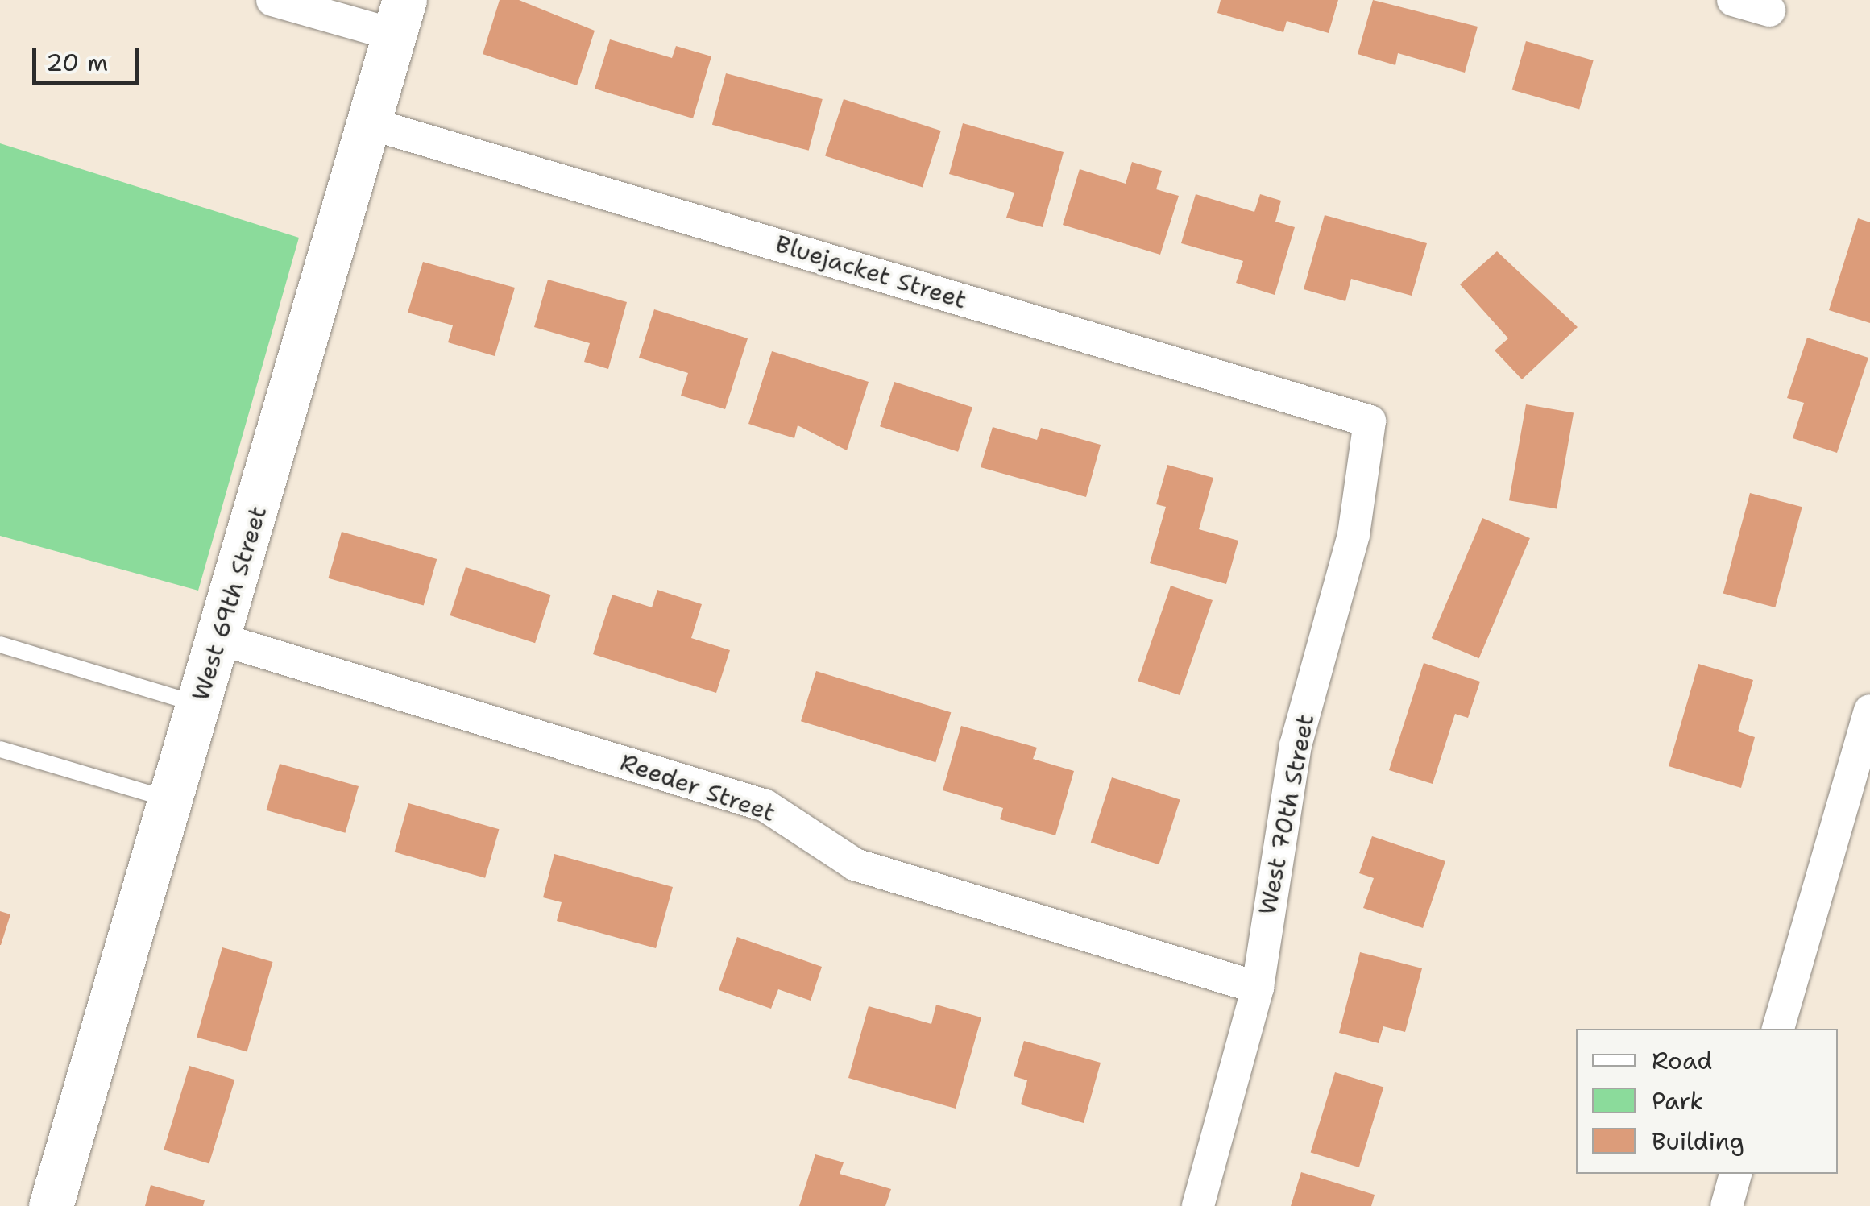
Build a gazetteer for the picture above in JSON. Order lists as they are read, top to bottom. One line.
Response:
{"streets":{"street":["Bluejacket Street","West 69th Street","Reeder Street","West 70th Street"]},"crossings":[["Bluejacket Street","West 69th Street"],["Bluejacket Street","West 70th Street"],["West 69th Street","Reeder Street"],["Reeder Street","West 70th Street"]],"legend":["Road","Park","Building"],"scale_bar":"20 m"}
